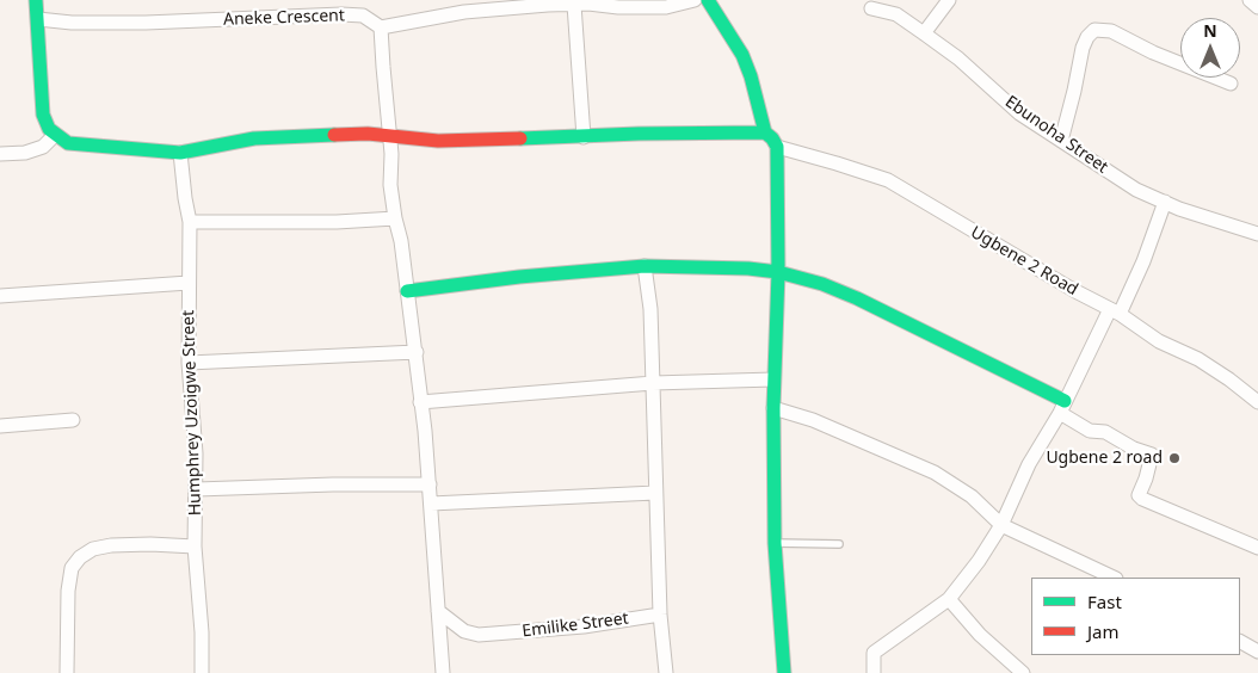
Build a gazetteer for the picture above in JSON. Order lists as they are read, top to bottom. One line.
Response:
{"streets":{"street":["Aneke Crescent","Ebunoha Street","Ugbene 2 Road","Humphrey Uzoigwe Street","Emilike Street"]},"places":["Ugbene 2 road"],"legend":["Fast","Jam"],"north":"top"}
